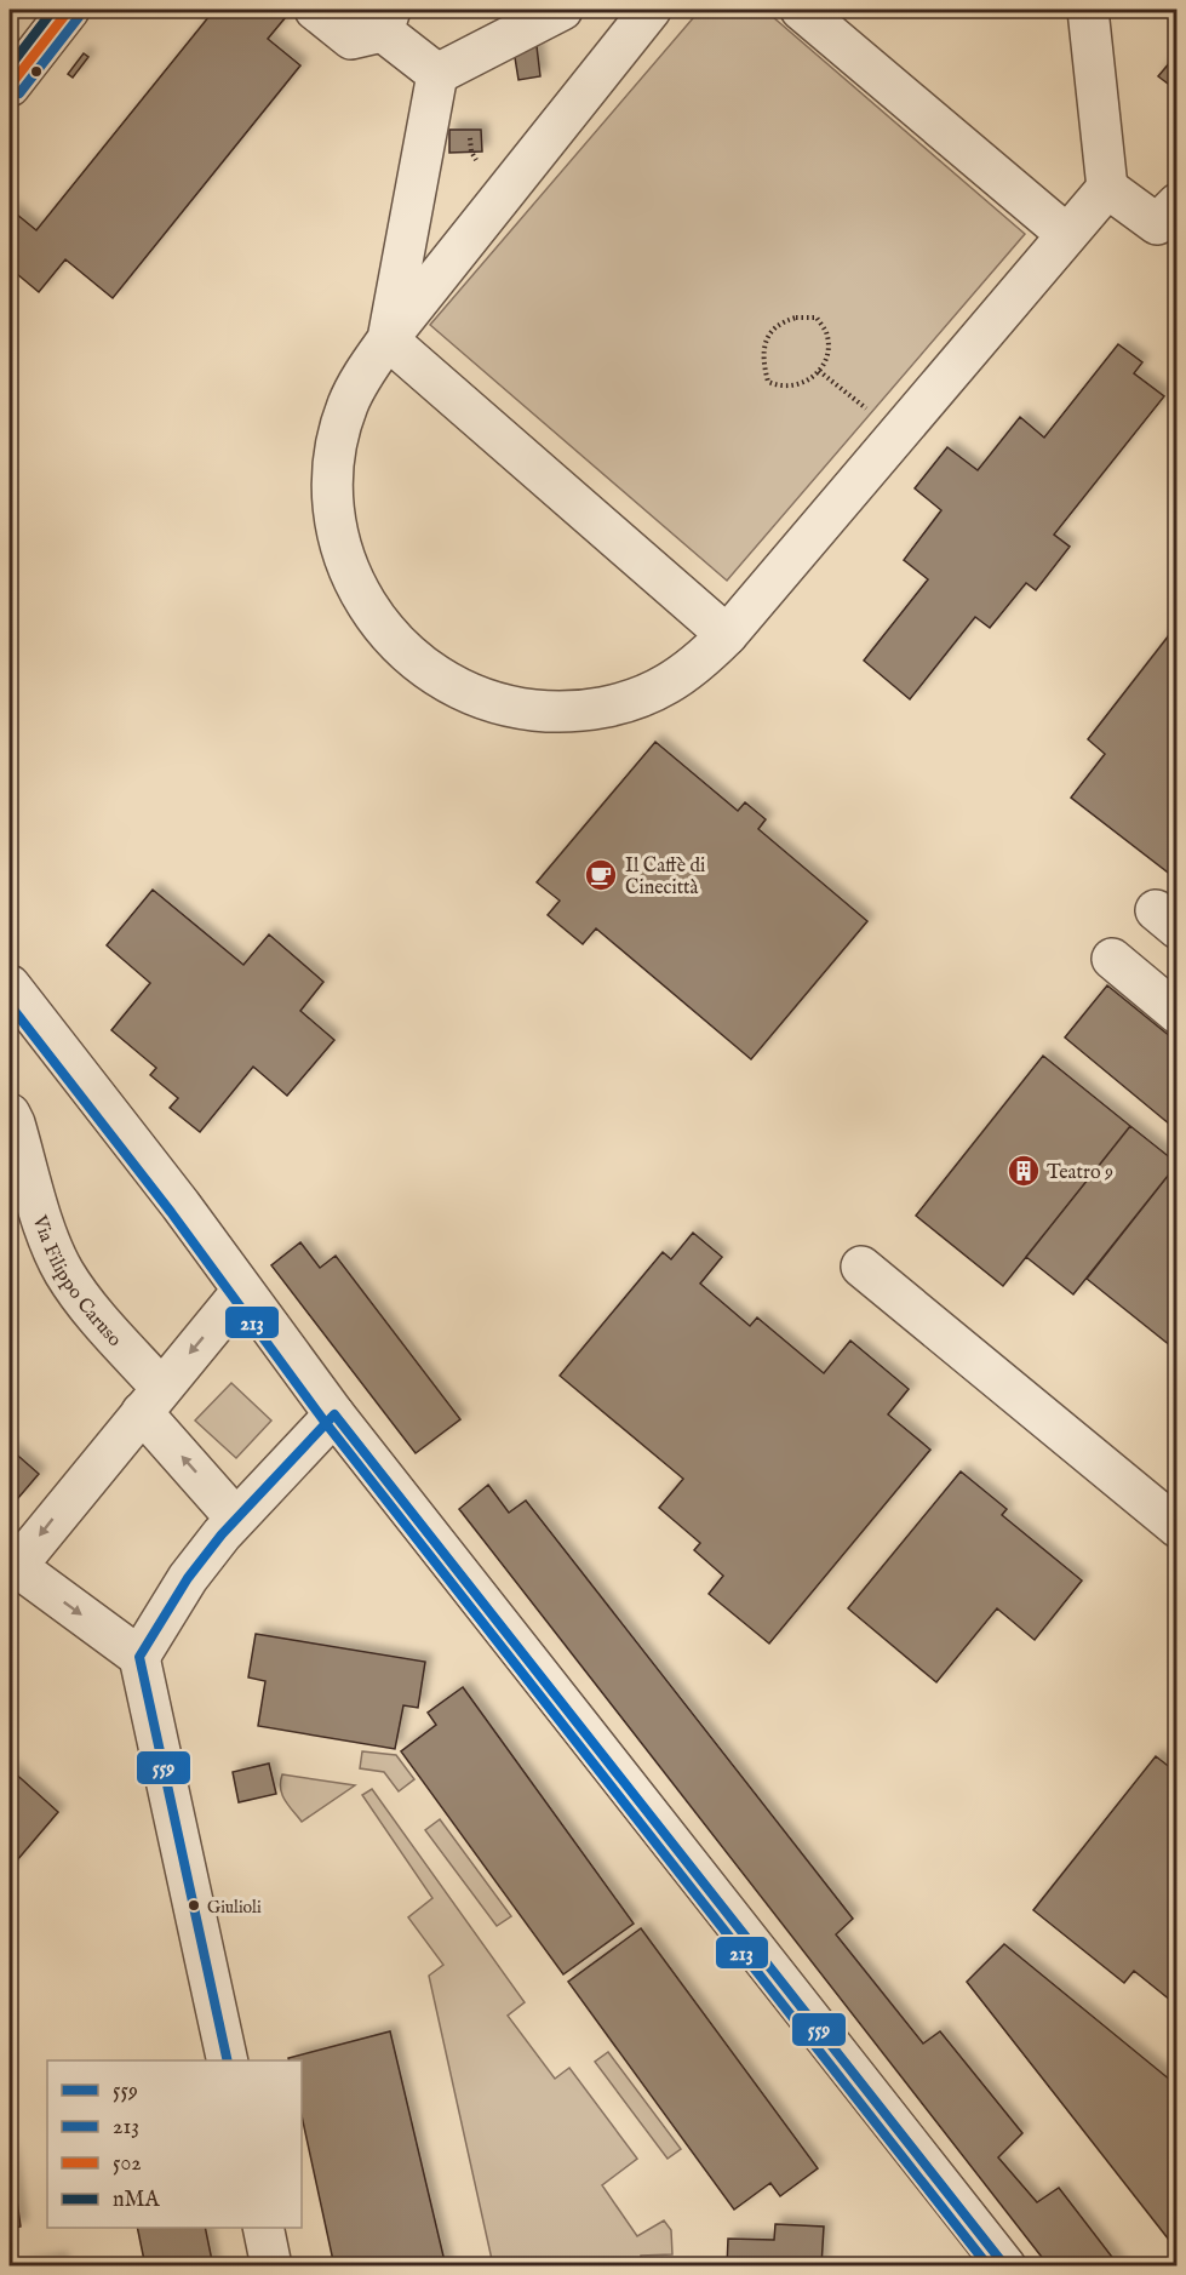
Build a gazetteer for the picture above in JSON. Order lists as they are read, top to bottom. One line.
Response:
{"streets":{"street":["Via Filippo Caruso"]},"places":{"cafe":["Il Caffè di Cinecittà"],"building":["Teatro 9"],"other":["Giulioli"]},"lines":["transit line 502","transit line nMA","transit line 213","transit line 559"],"legend":["559","213","502","nMA"]}
